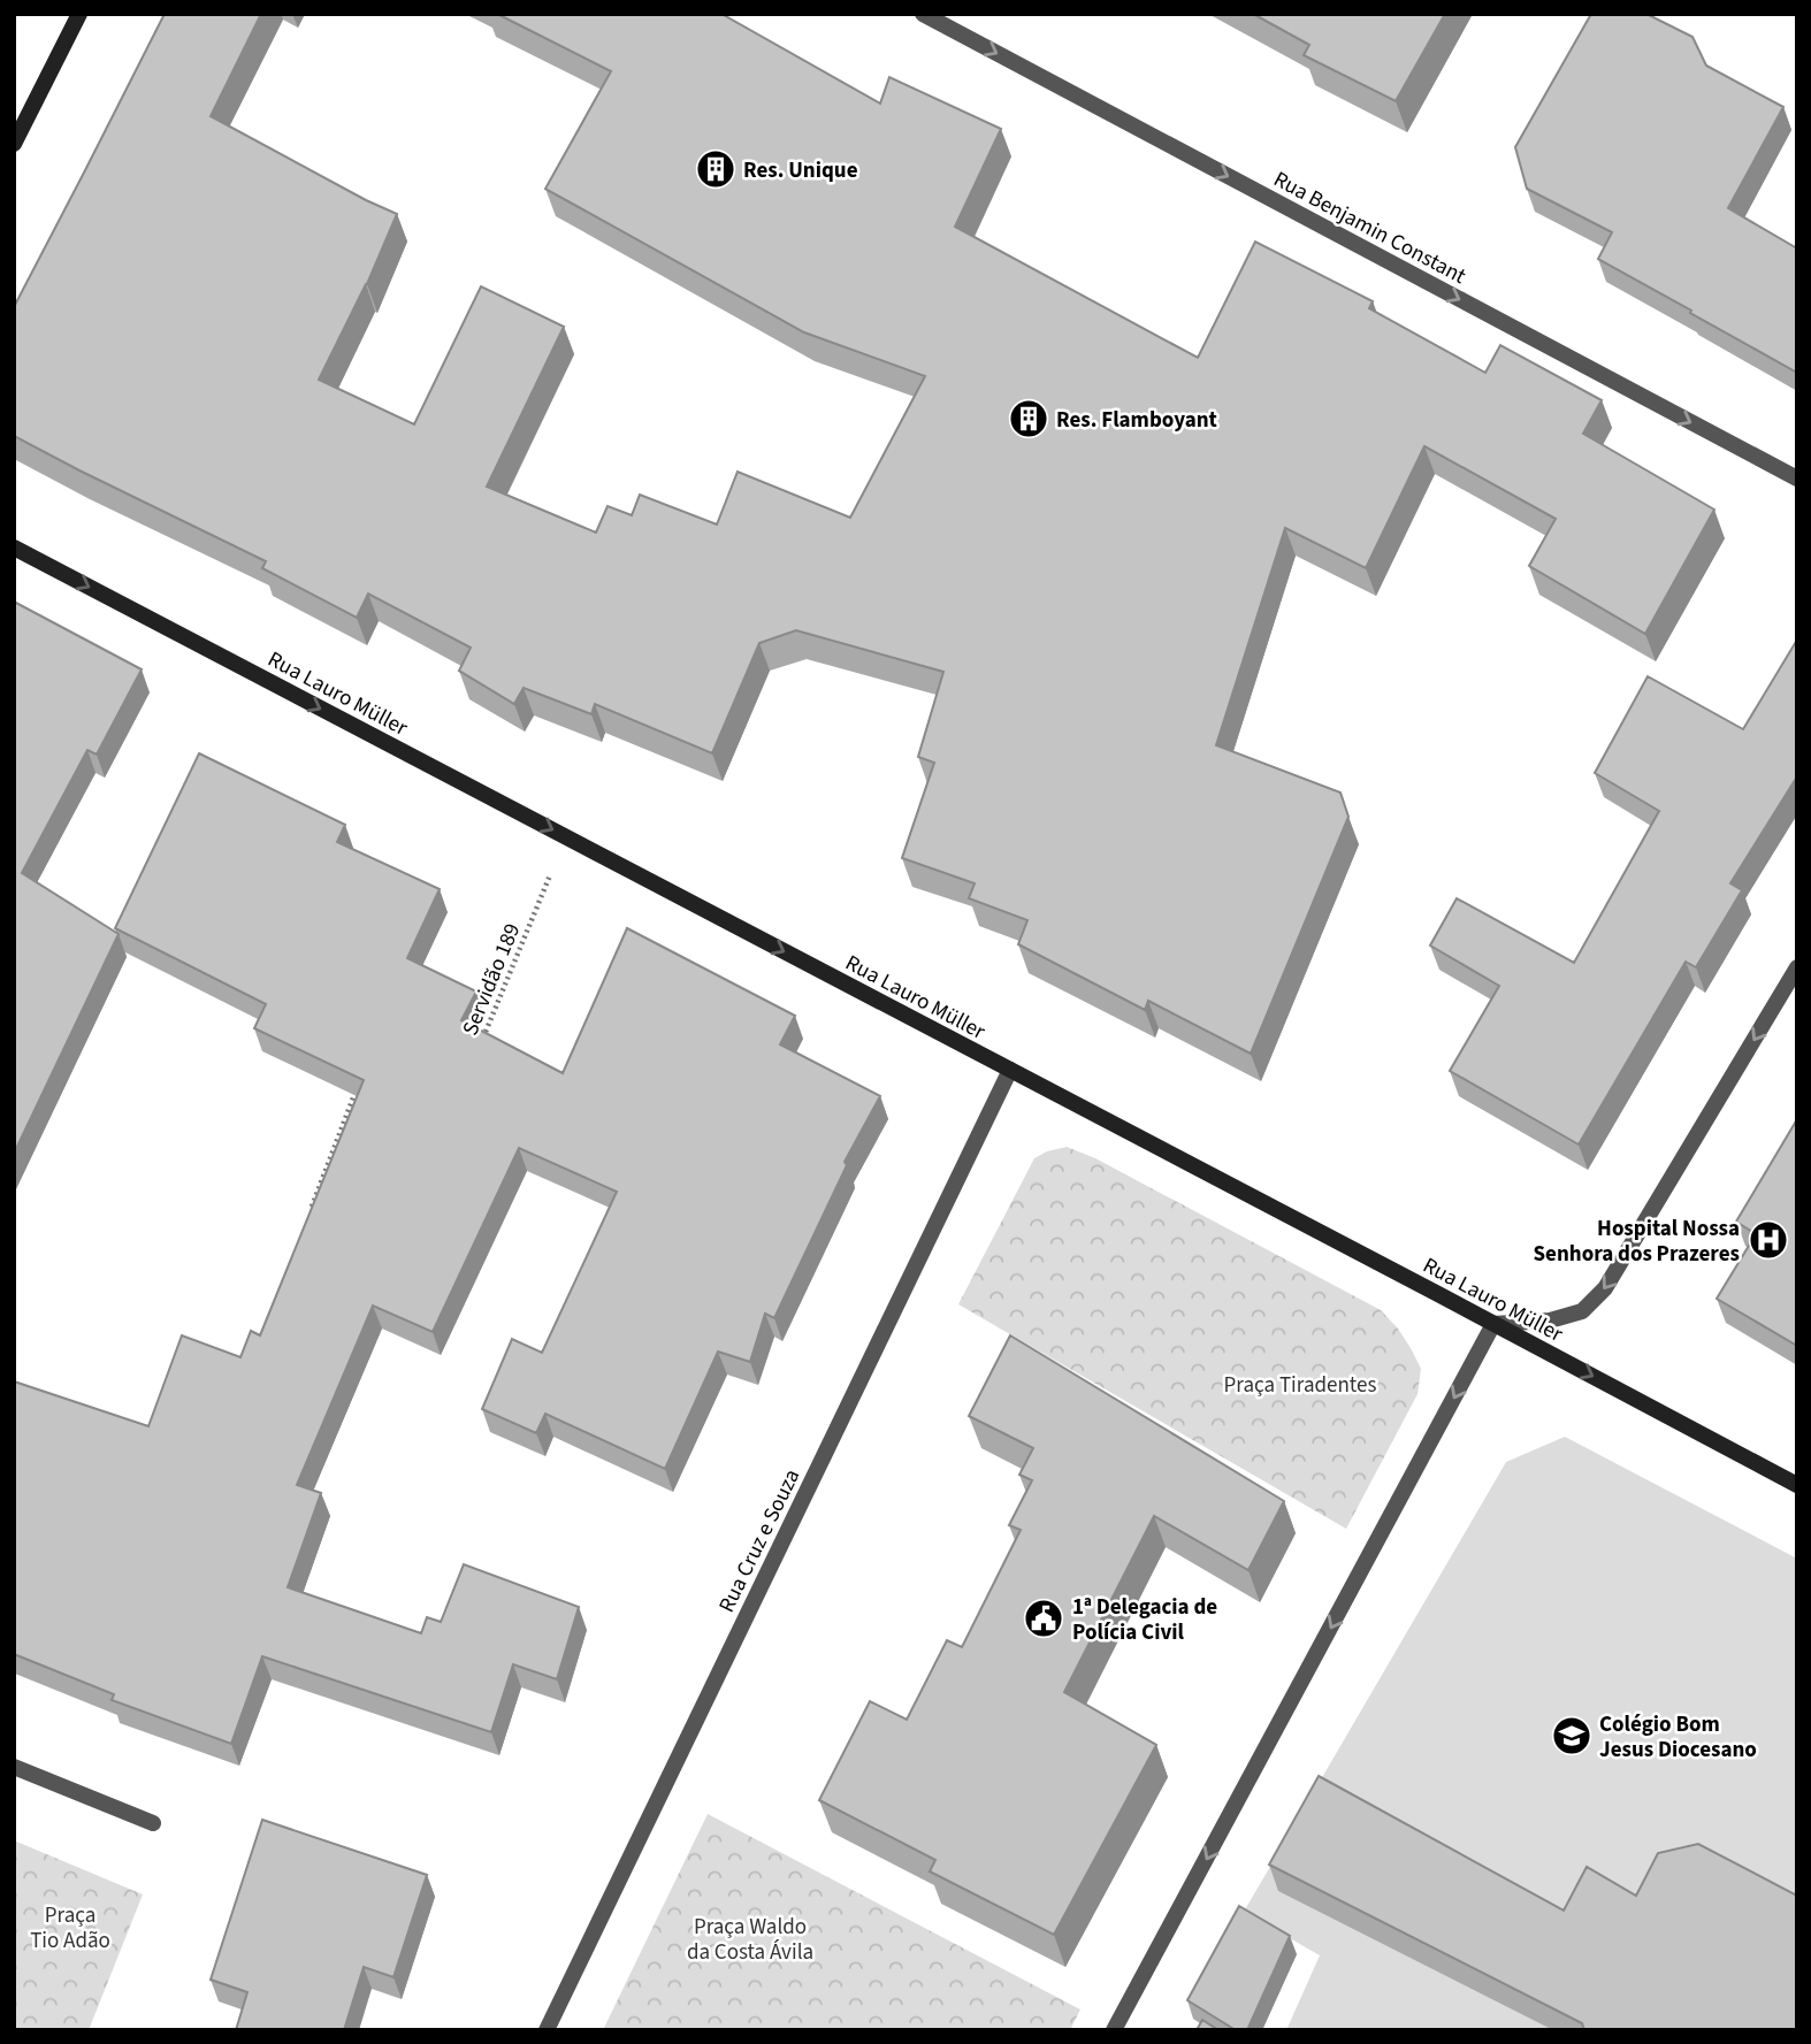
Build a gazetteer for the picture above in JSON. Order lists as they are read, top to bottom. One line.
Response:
{"streets":{"main road":["Rua Lauro Müller"],"street":["Rua Benjamin Constant","Rua Cruz e Souza"],"path":["Servidão 189"]},"crossings":[["Rua Lauro Müller","Servidão 189"],["Rua Lauro Müller","Rua Cruz e Souza"]],"one_way":["Rua Benjamin Constant","Rua Lauro Müller"],"parks":["Praça Tiradentes","Praça Tio Adão","Praça Waldo da Costa Ávila"],"places":{"building":["Res. Unique","Res. Flamboyant"],"hospital":["Hospital Nossa Senhora dos Prazeres"],"public building":["1ª Delegacia de Polícia Civil"],"school or university":["Colégio Bom Jesus Diocesano"]}}
